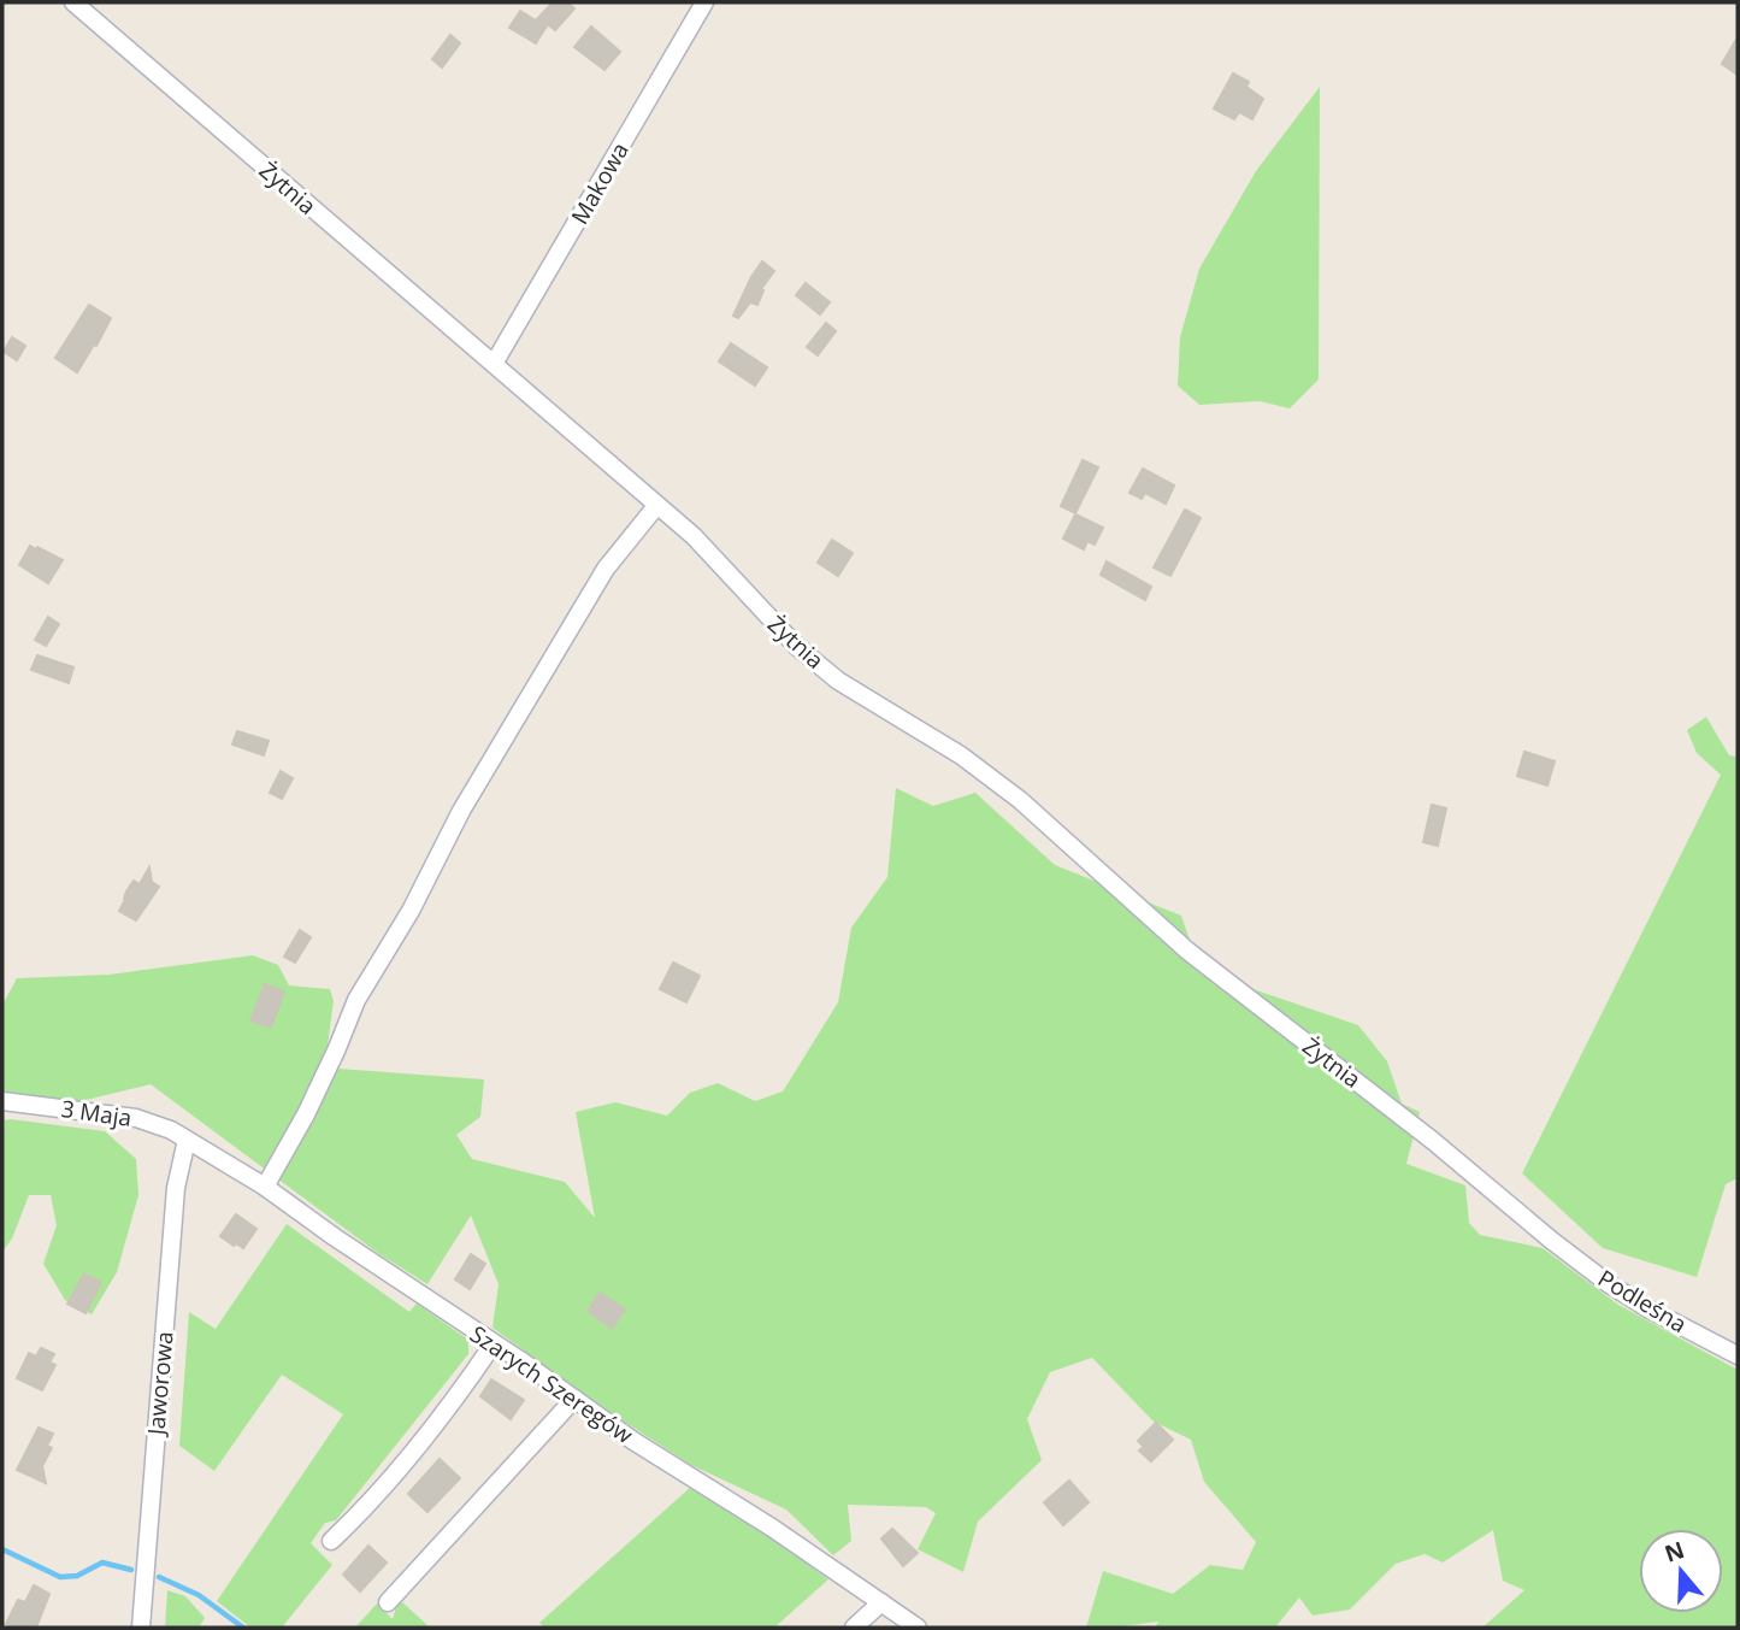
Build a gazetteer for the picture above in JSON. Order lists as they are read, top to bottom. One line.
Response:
{"streets":{"street":["Makowa","Żytnia","3 Maja","Podleśna","Jaworowa","Szarych Szeregów"]},"crossings":[["Makowa","Żytnia"],["Żytnia","Podleśna"],["3 Maja","Jaworowa"],["3 Maja","Szarych Szeregów"],["Jaworowa","Szarych Szeregów"]],"north":"top"}
